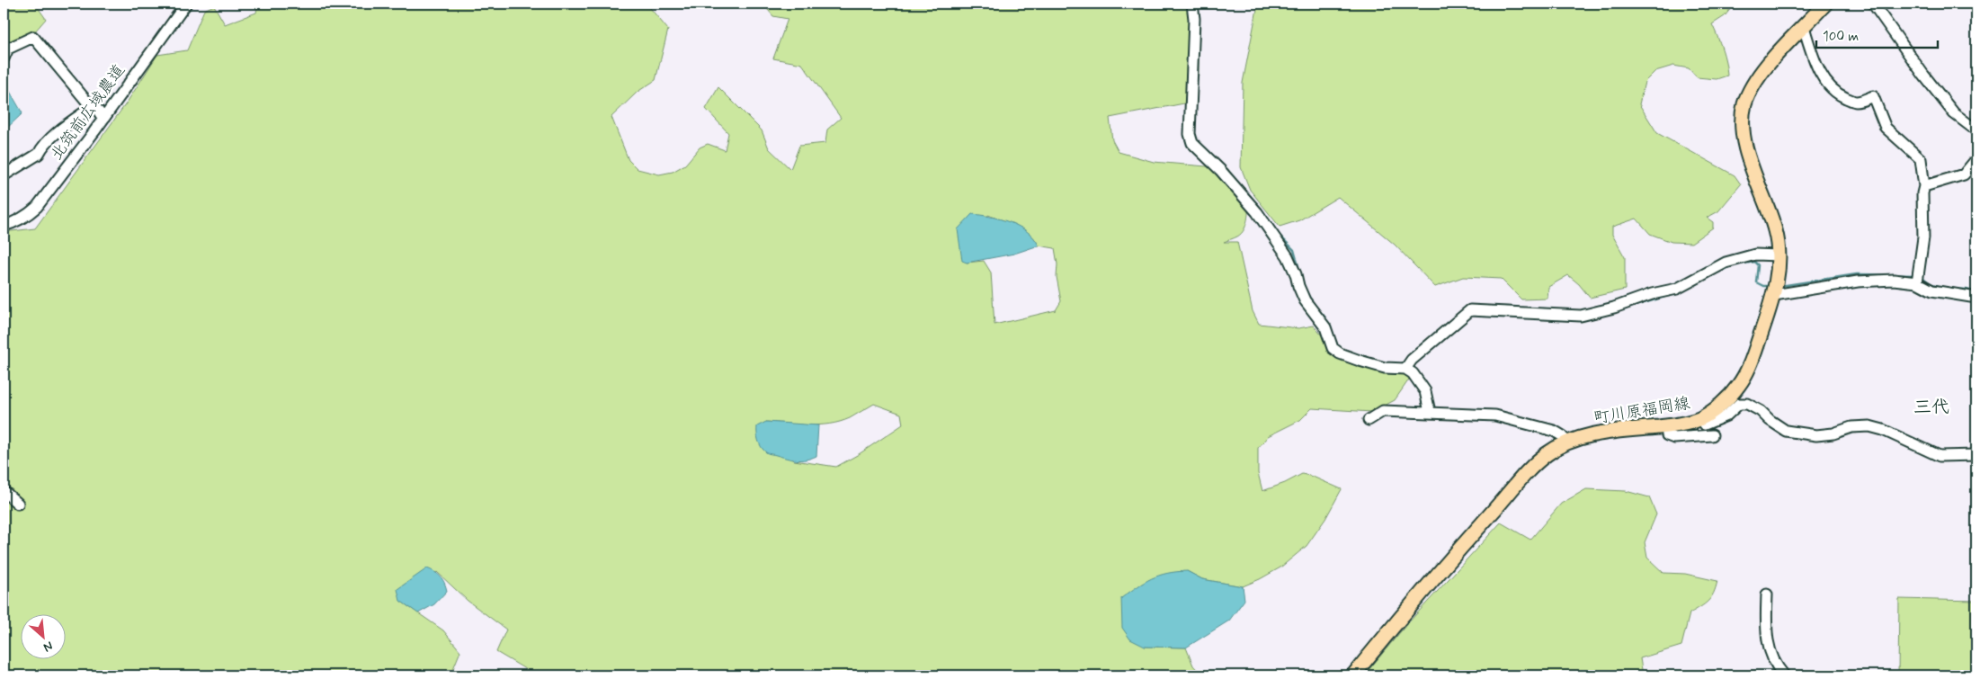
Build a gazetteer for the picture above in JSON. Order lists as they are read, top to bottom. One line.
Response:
{"streets":{"main road":["町川原福岡線"],"street":["北筑前広域農道"]},"districts":["三代"],"scale_bar":"100 m","north":"bottom right"}
